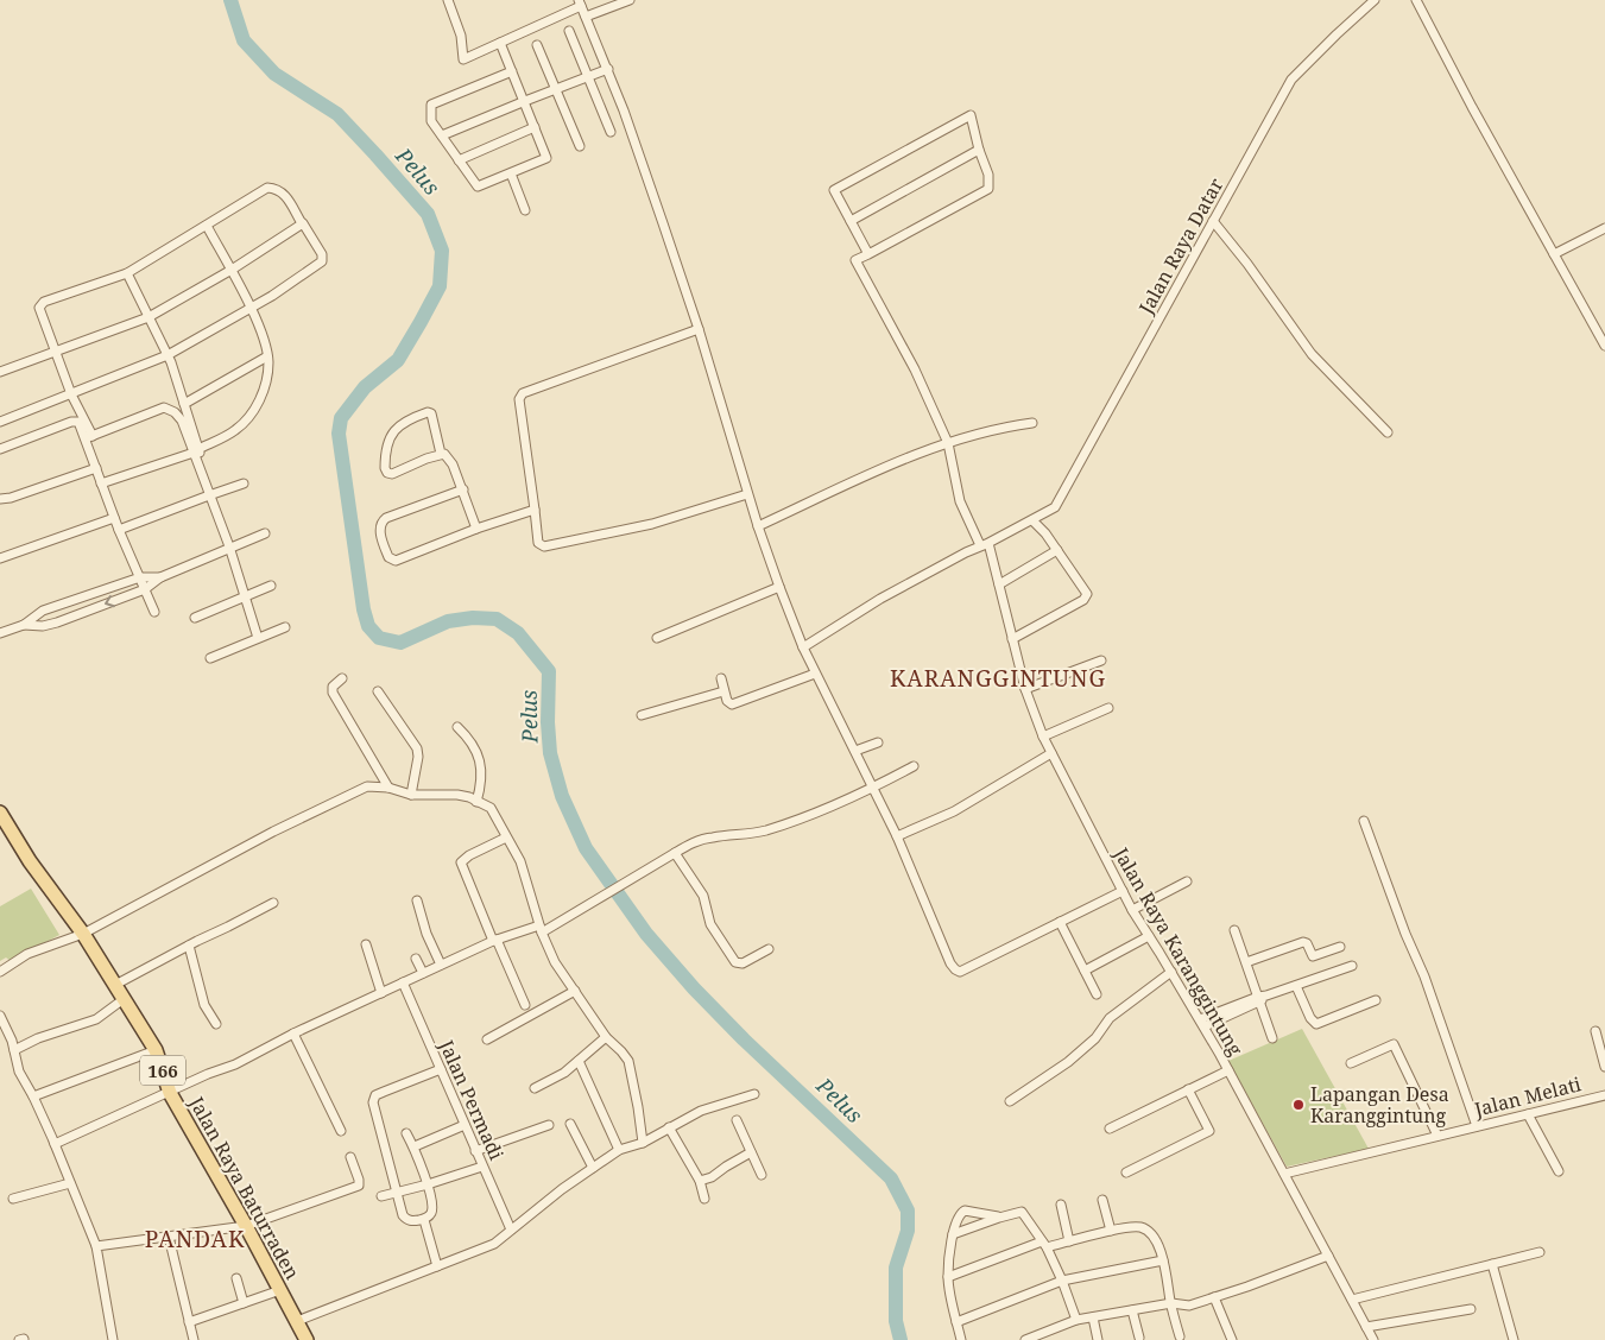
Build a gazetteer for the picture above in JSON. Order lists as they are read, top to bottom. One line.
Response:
{"streets":{"main road":["166","Jalan Raya Baturraden"],"street":["Jalan Raya Datar","Jalan Raya Karanggintung","Jalan Melati","Jalan Permadi"]},"crossings":[["Jalan Raya Karanggintung","Jalan Melati"]],"districts":["KARANGGINTUNG","PANDAK"],"water":["Pelus"],"places":["Lapangan Desa Karanggintung"]}
